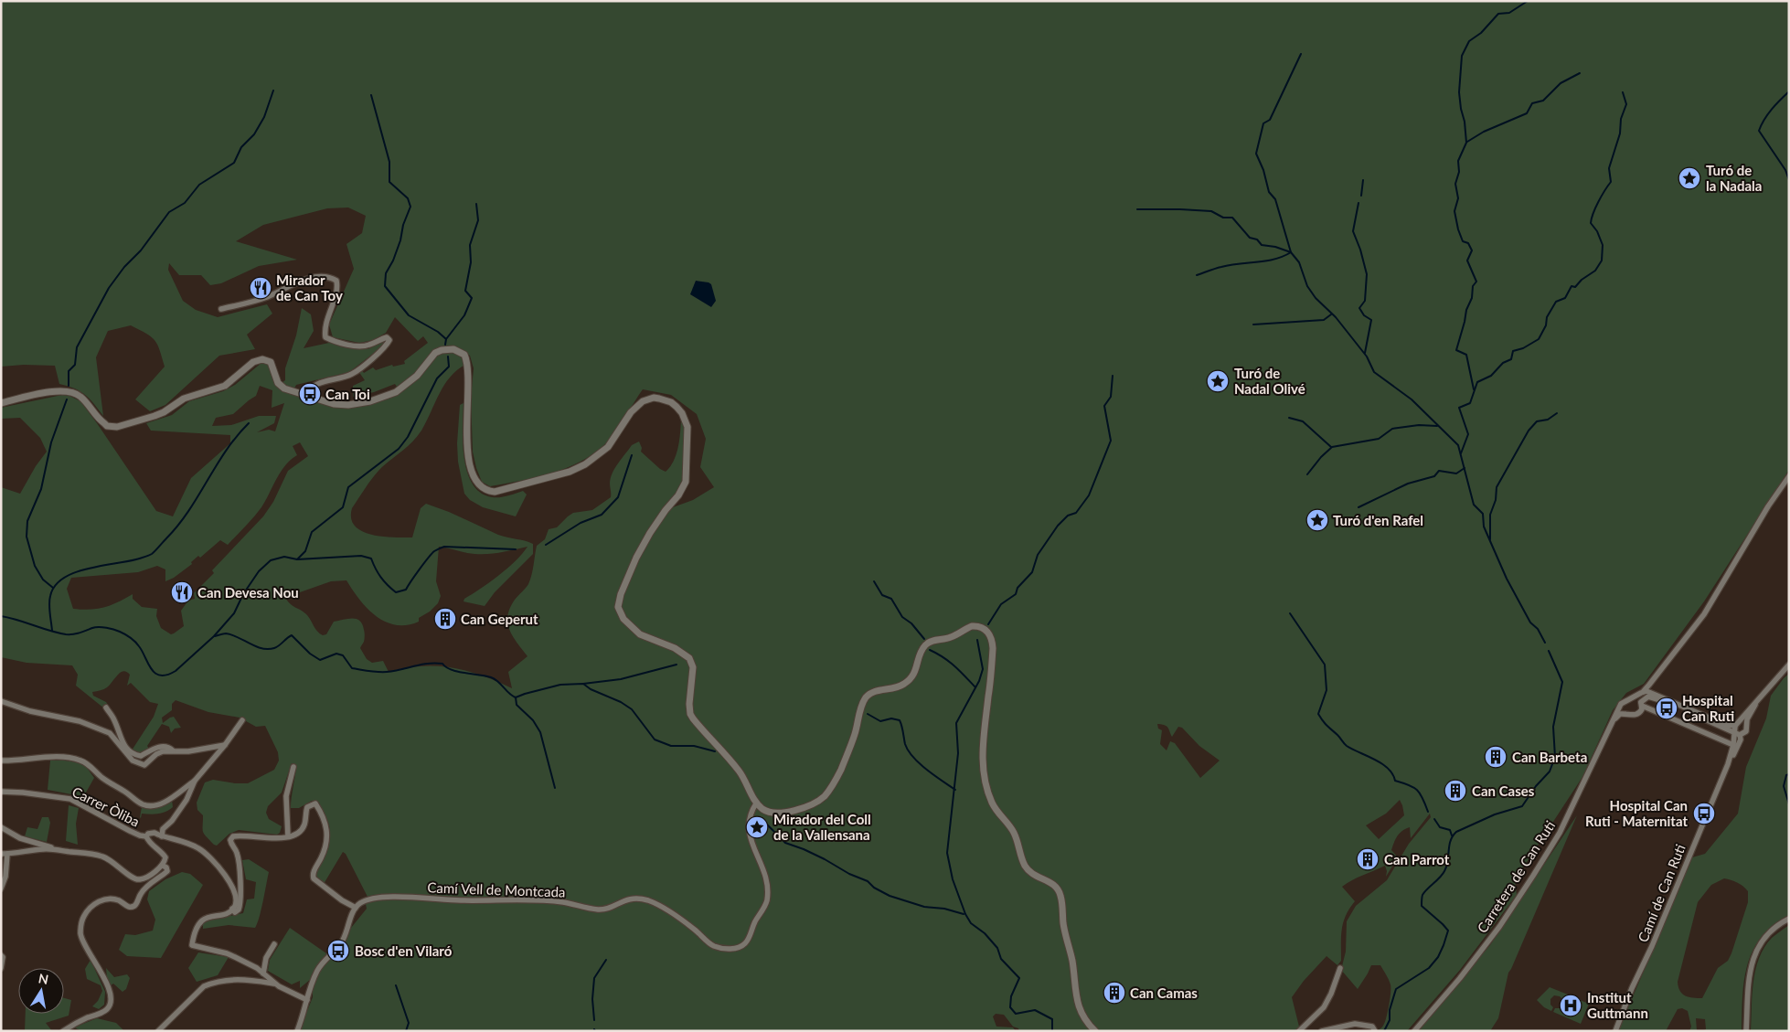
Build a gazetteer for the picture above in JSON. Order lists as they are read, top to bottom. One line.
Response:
{"streets":{"street":["Carrer Òliba","Carretera de Can Ruti","Camí Vell de Montcada","Camí de Can Ruti"]},"places":{"place":["Turó de la Nadala","Turó de Nadal Olivé","Turó d'en Rafel","Mirador del Coll de la Vallensana"],"restaurant":["Mirador de Can Toy","Can Devesa Nou"],"bus stop":["Can Toi","Hospital Can Ruti","Hospital Can Ruti - Maternitat","Bosc d'en Vilaró"],"building":["Can Geperut","Can Barbeta","Can Cases","Can Parrot","Can Camas"],"hospital":["Institut Guttmann"]},"north":"top"}
